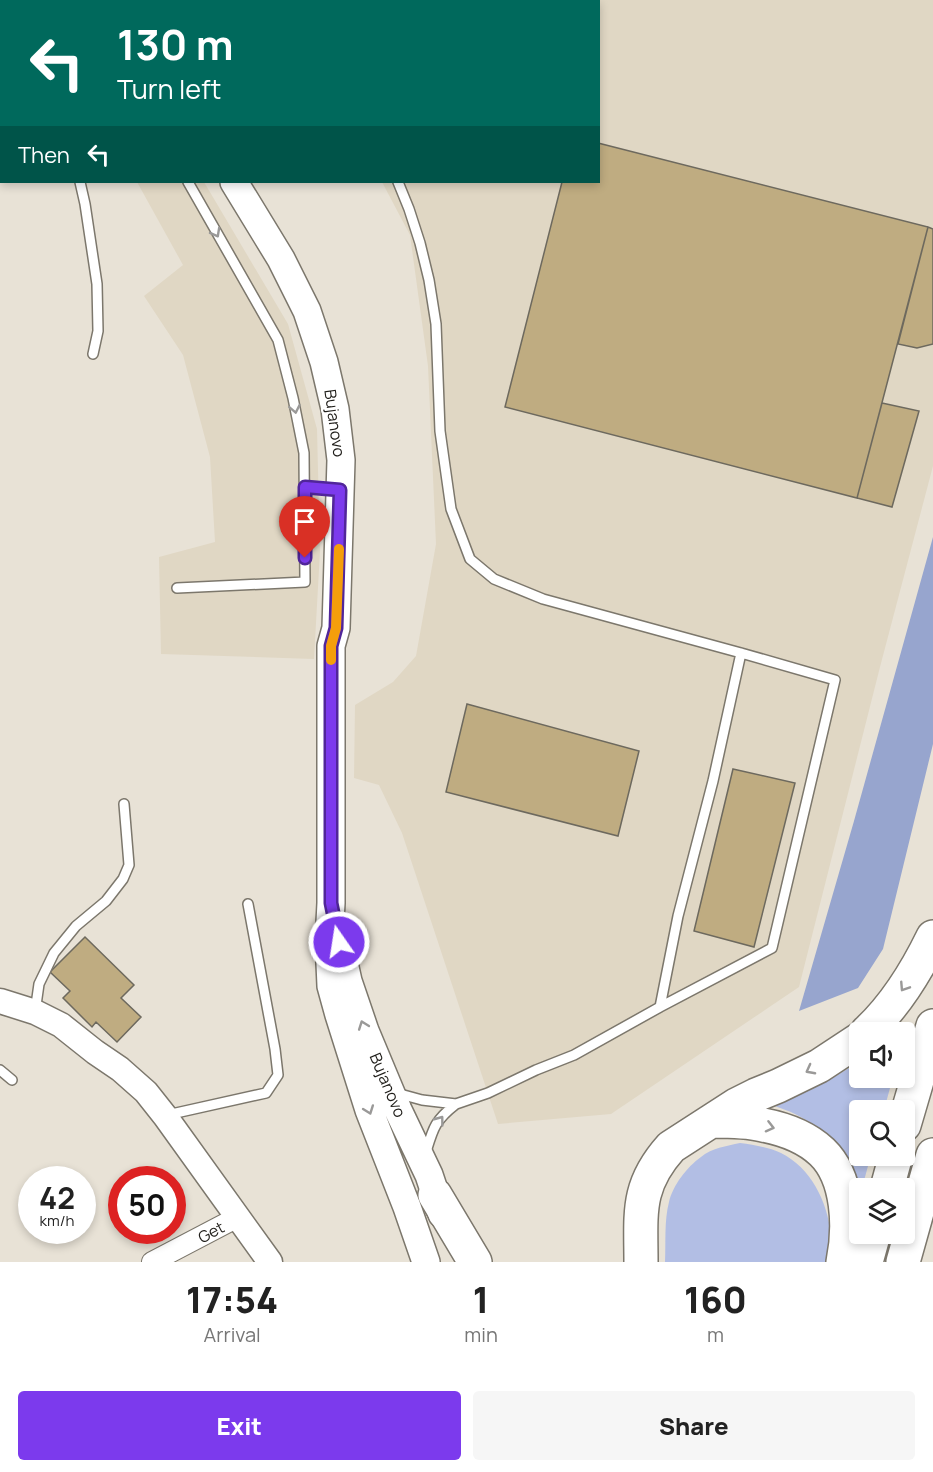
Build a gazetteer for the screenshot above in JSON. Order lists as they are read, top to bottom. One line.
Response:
{"streets":{"main road":["Bujanovo"],"street":["Get"]},"page":{"turn":["130 m","Turn left"],"then":"Then","speed":"42 km/h","limit":"50","eta":["17:54","Arrival","1","min","160","m"],"buttons":["Exit","Share"]}}
